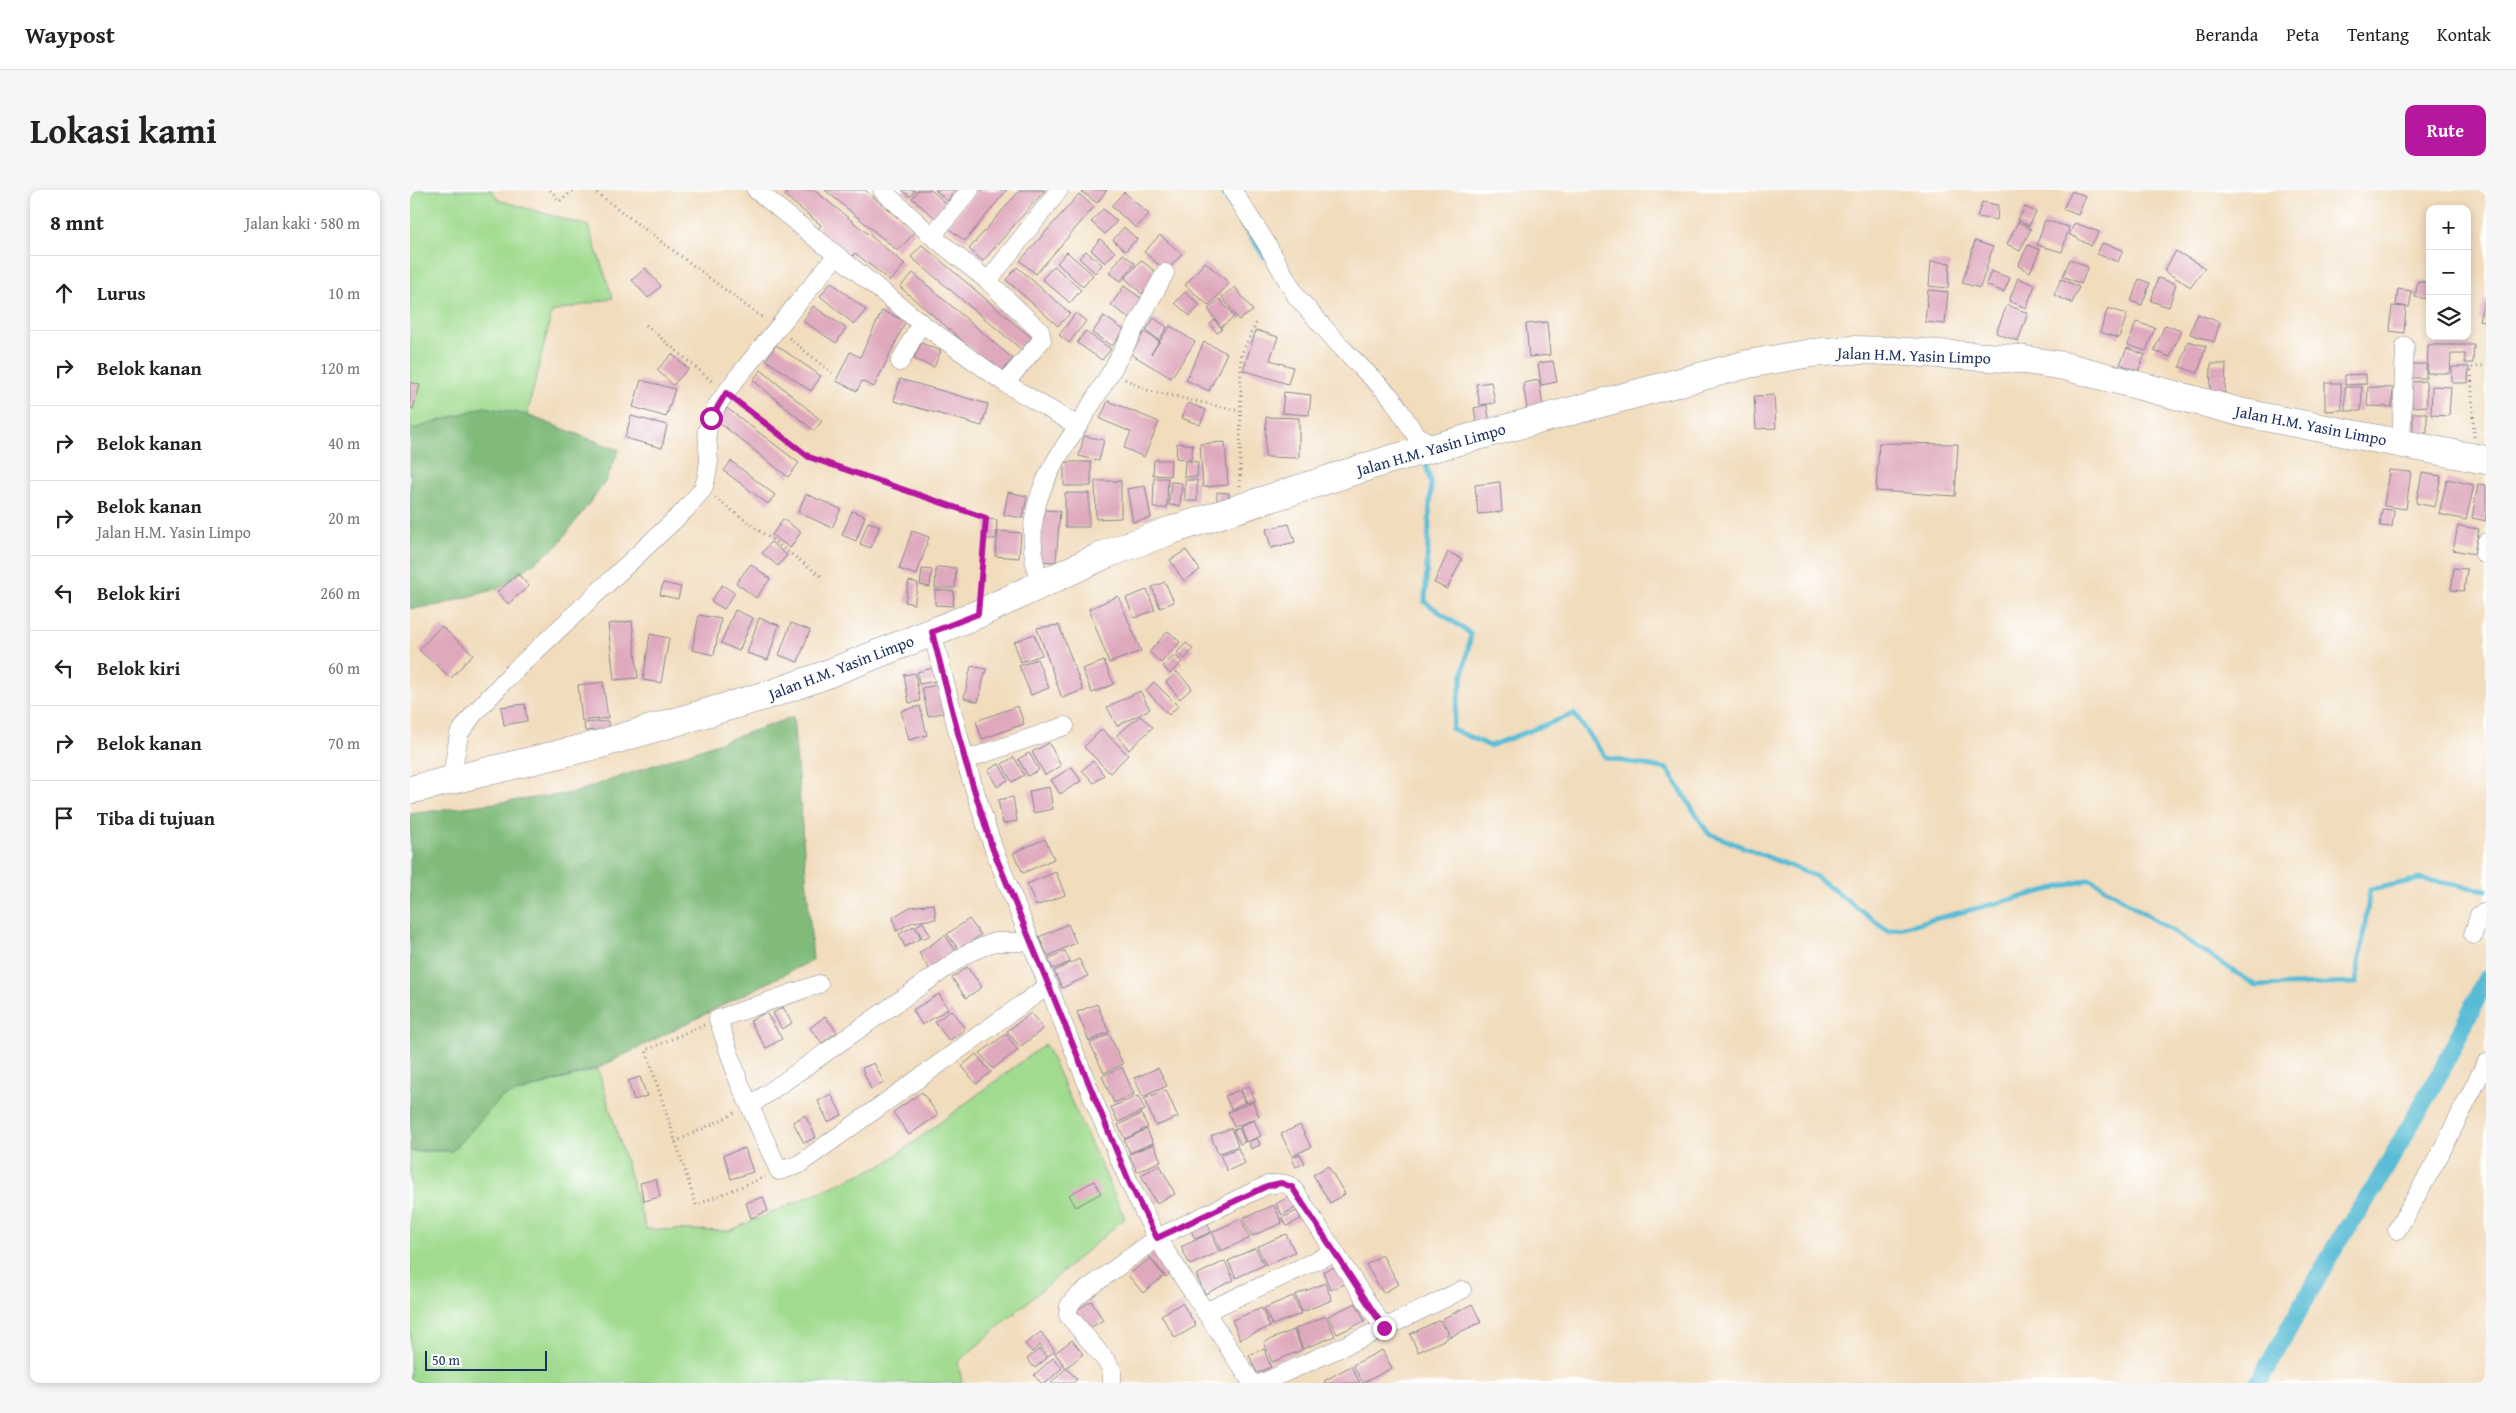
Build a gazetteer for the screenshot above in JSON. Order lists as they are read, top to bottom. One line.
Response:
{"streets":{"main road":["Jalan H.M. Yasin Limpo"]},"scale_bar":"50 m","page":{"header":"Waypost","nav":["Beranda","Peta","Tentang","Kontak"],"title":"Lokasi kami","buttons":"Rute","heading":["8 mnt","Jalan kaki · 580 m"],"map_buttons":["+","−"],"list":[["Lurus","10 m"],["Belok kanan","120 m"],["Belok kanan","40 m"],["Belok kanan","Jalan H.M. Yasin Limpo","20 m"],["Belok kiri","260 m"],["Belok kiri","60 m"],["Belok kanan","70 m"],"Tiba di tujuan"],"scale":"50 m"}}
